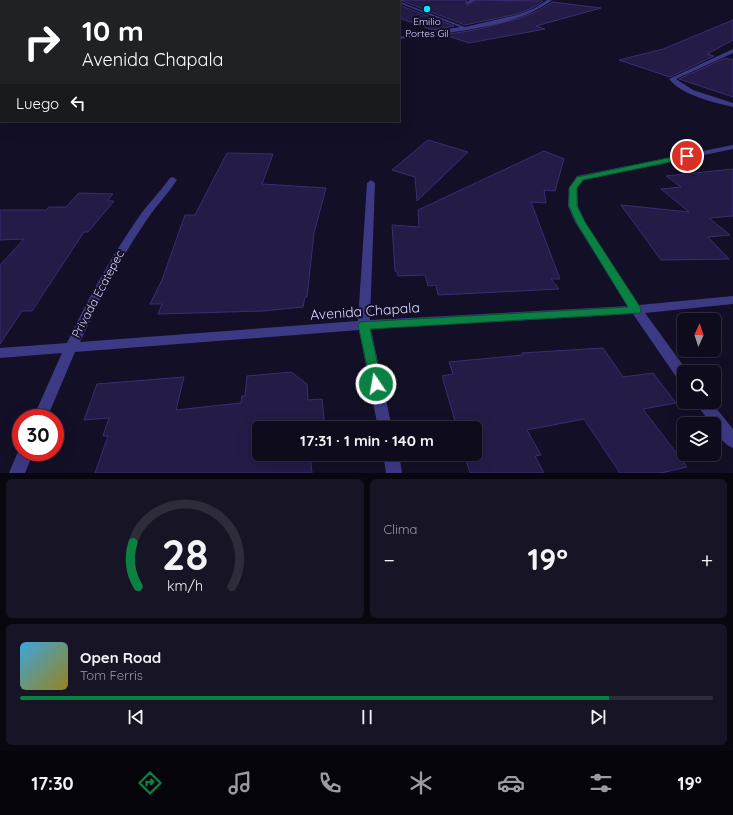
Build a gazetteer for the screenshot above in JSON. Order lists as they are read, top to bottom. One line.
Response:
{"streets":{"street":["Privada Ecatepec","Avenida Chapala"]},"crossings":[["Privada Ecatepec","Avenida Chapala"]],"places":["Emilio Portes Gil"],"north":"top","page":{"turn":["10 m","Avenida Chapala"],"then":"Luego","limit":"30","trip":"17:31 · 1 min · 140 m","tile":"Clima","heat":["−","19°","+"],"song":["Open Road","Tom Ferris"],"tabs":["17:30","19°"],"gauge":["28","km/h"]}}
